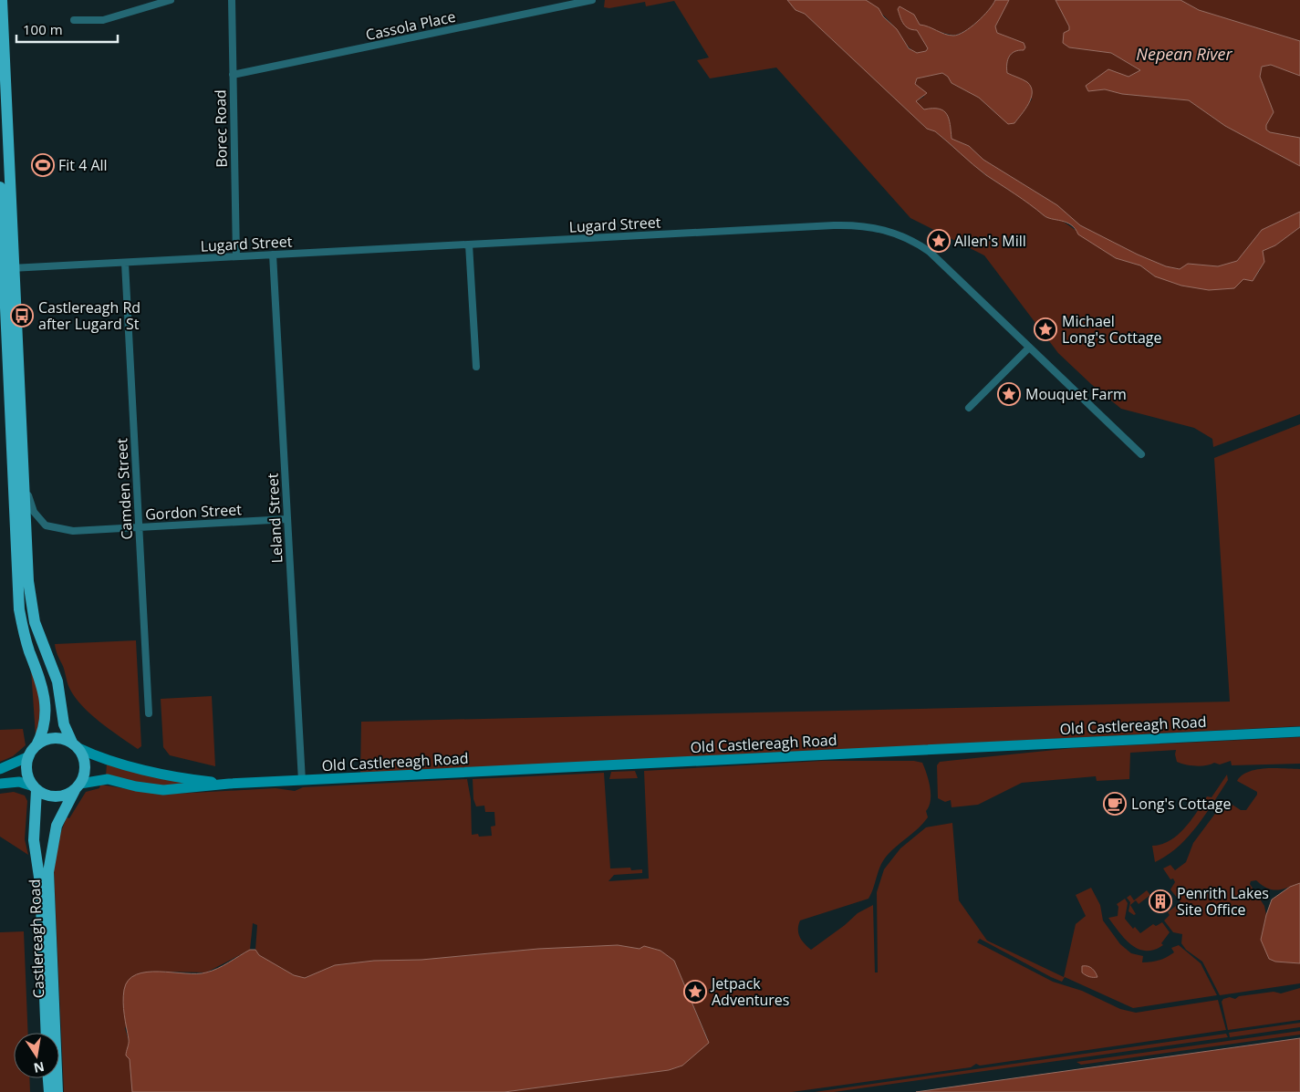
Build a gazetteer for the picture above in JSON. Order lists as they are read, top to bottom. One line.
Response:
{"streets":{"main road":["Castlereagh Road"],"street":["Cassola Place","Borec Road","Lugard Street","Camden Street","Gordon Street","Leland Street","Old Castlereagh Road"]},"crossings":[["Cassola Place","Borec Road"],["Borec Road","Lugard Street"],["Lugard Street","Camden Street"],["Lugard Street","Leland Street"],["Camden Street","Gordon Street"],["Gordon Street","Leland Street"],["Leland Street","Old Castlereagh Road"],["Old Castlereagh Road","Castlereagh Road"]],"water":["Nepean River"],"places":{"sports":["Fit 4 All"],"place":["Allen's Mill","Michael Long's Cottage","Mouquet Farm","Jetpack Adventures"],"bus stop":["Castlereagh Rd after Lugard St"],"cafe":["Long's Cottage"],"building":["Penrith Lakes Site Office"]},"scale_bar":"100 m","north":"bottom"}
